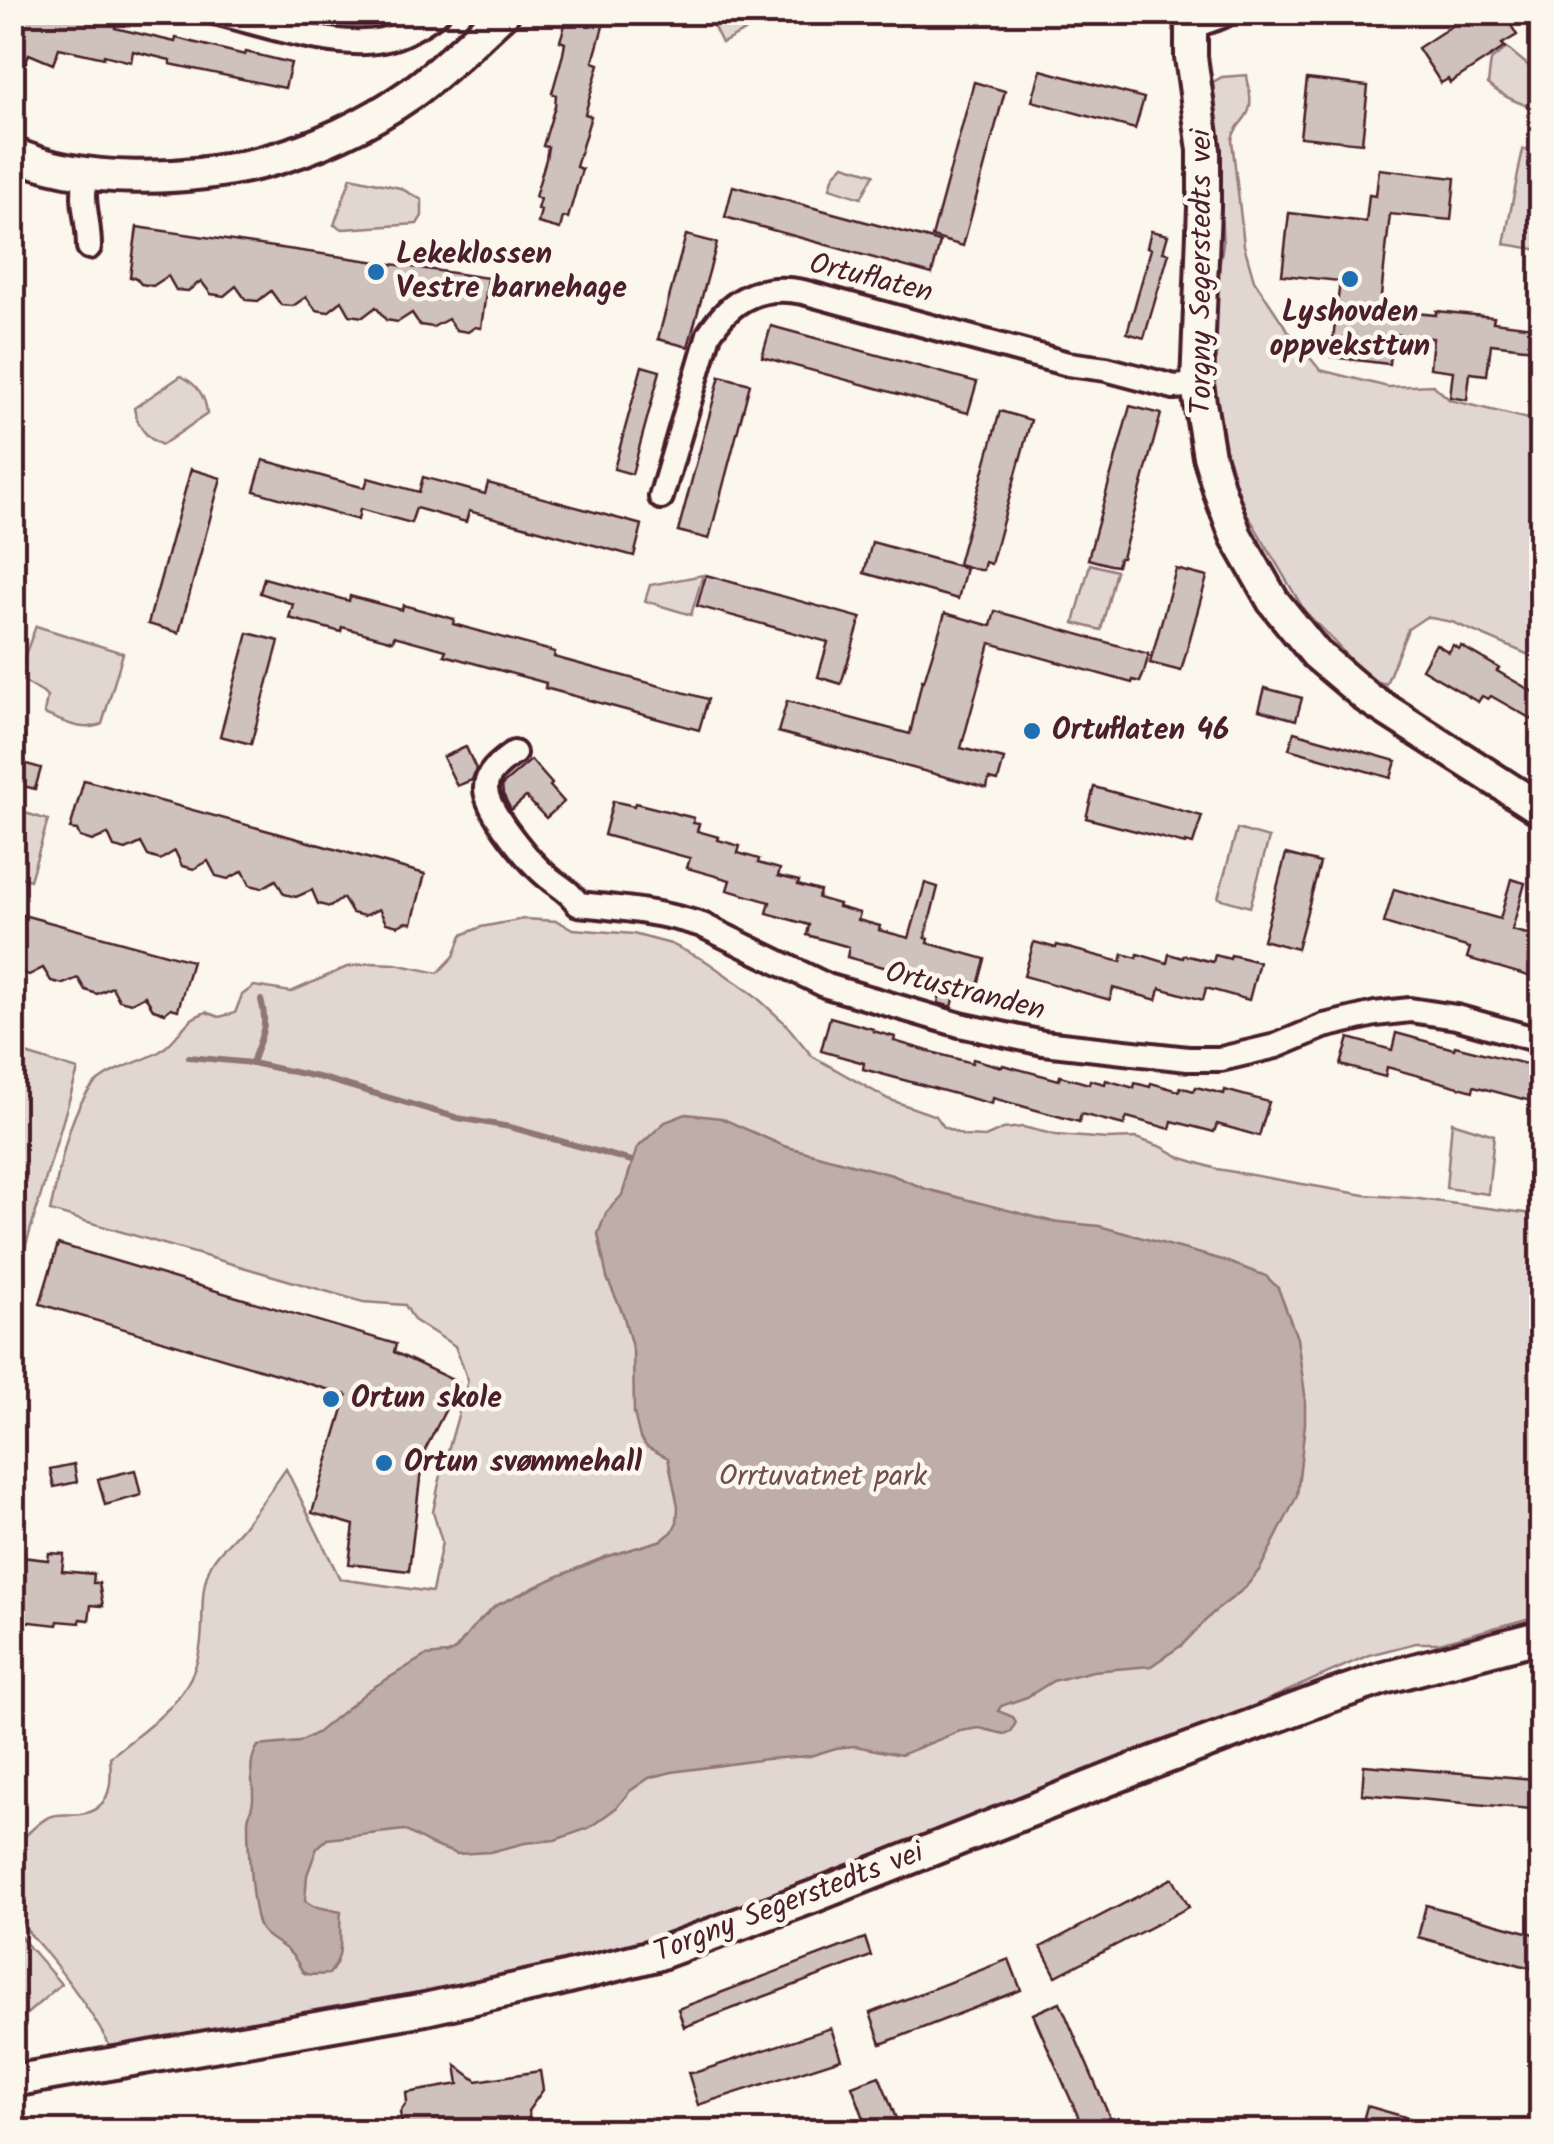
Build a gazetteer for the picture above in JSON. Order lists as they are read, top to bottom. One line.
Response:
{"streets":{"main road":["Torgny Segerstedts vei"],"street":["Ortuflaten","Ortustranden"]},"crossings":[["Torgny Segerstedts vei","Ortuflaten"]],"parks":["Orrtuvatnet park"],"places":["Lekeklossen Vestre barnehage","Lyshovden oppveksttun","Ortuflaten 46","Ortun skole","Ortun svømmehall"]}
